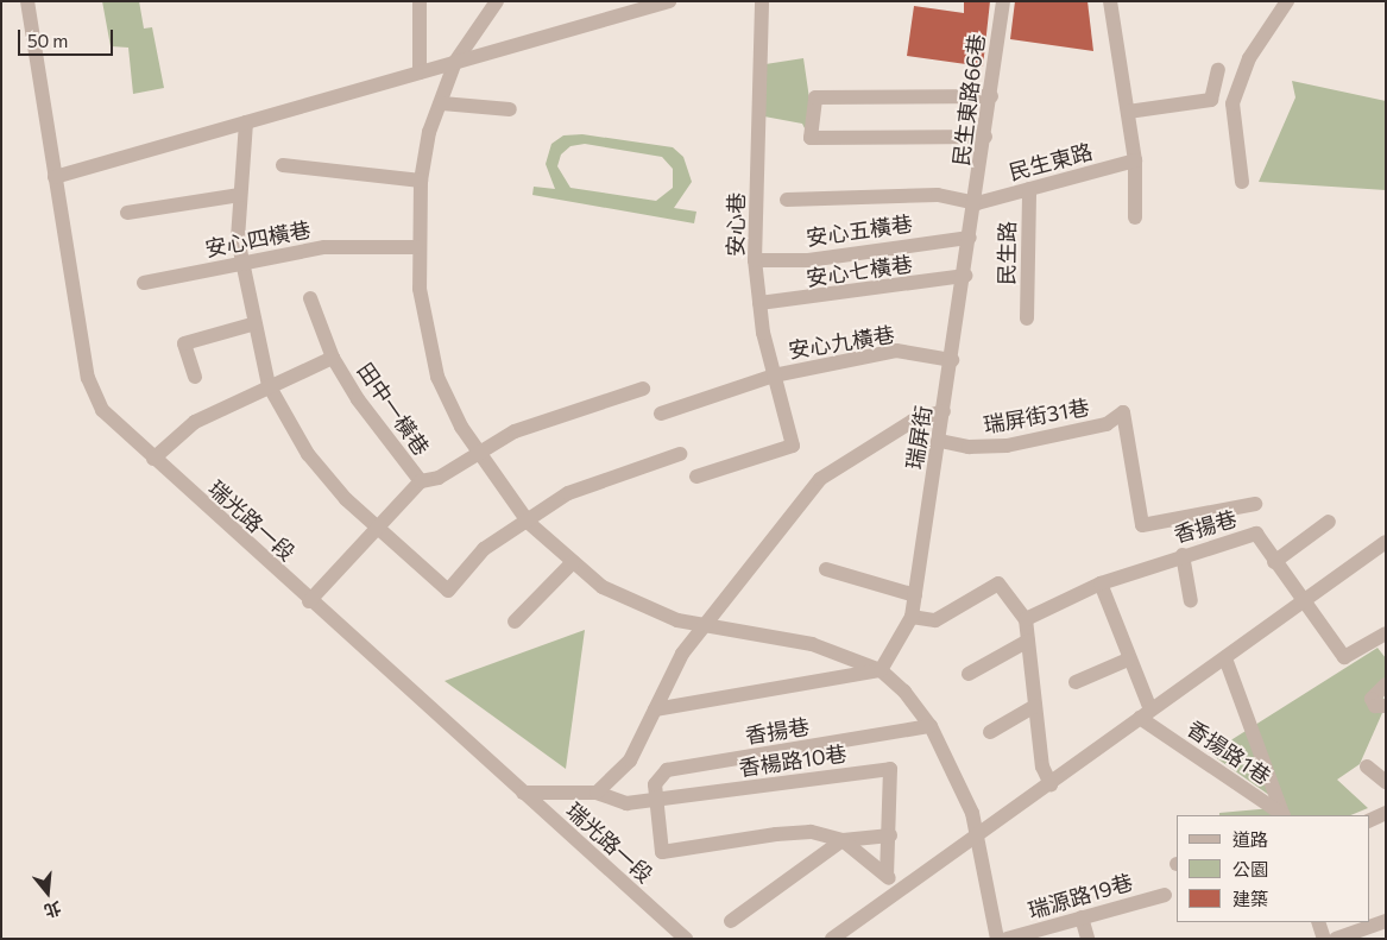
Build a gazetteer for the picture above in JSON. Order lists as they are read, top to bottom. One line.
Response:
{"streets":{"street":["民生東路66巷","民生東路","安心巷","安心五橫巷","安心四橫巷","民生路","安心七橫巷","安心九橫巷","田中一橫巷","瑞屏街31巷","瑞屏街","瑞光路一段","香揚巷","香揚路1巷","香楊路10巷","瑞源路19巷"]},"crossings":[["民生東路66巷","民生東路"],["民生東路66巷","瑞屏街"],["民生東路","民生路"],["民生東路","瑞屏街"],["安心巷","安心五橫巷"],["安心巷","安心七橫巷"],["安心巷","安心九橫巷"],["安心五橫巷","瑞屏街"],["安心七橫巷","瑞屏街"],["安心九橫巷","瑞屏街"],["田中一橫巷","瑞光路一段"],["瑞屏街31巷","瑞屏街"],["瑞屏街","香揚巷"],["瑞光路一段","香楊路10巷"],["香揚巷","香楊路10巷"]],"legend":["道路","公園","建築"],"scale_bar":"50 m","north":"bottom"}
